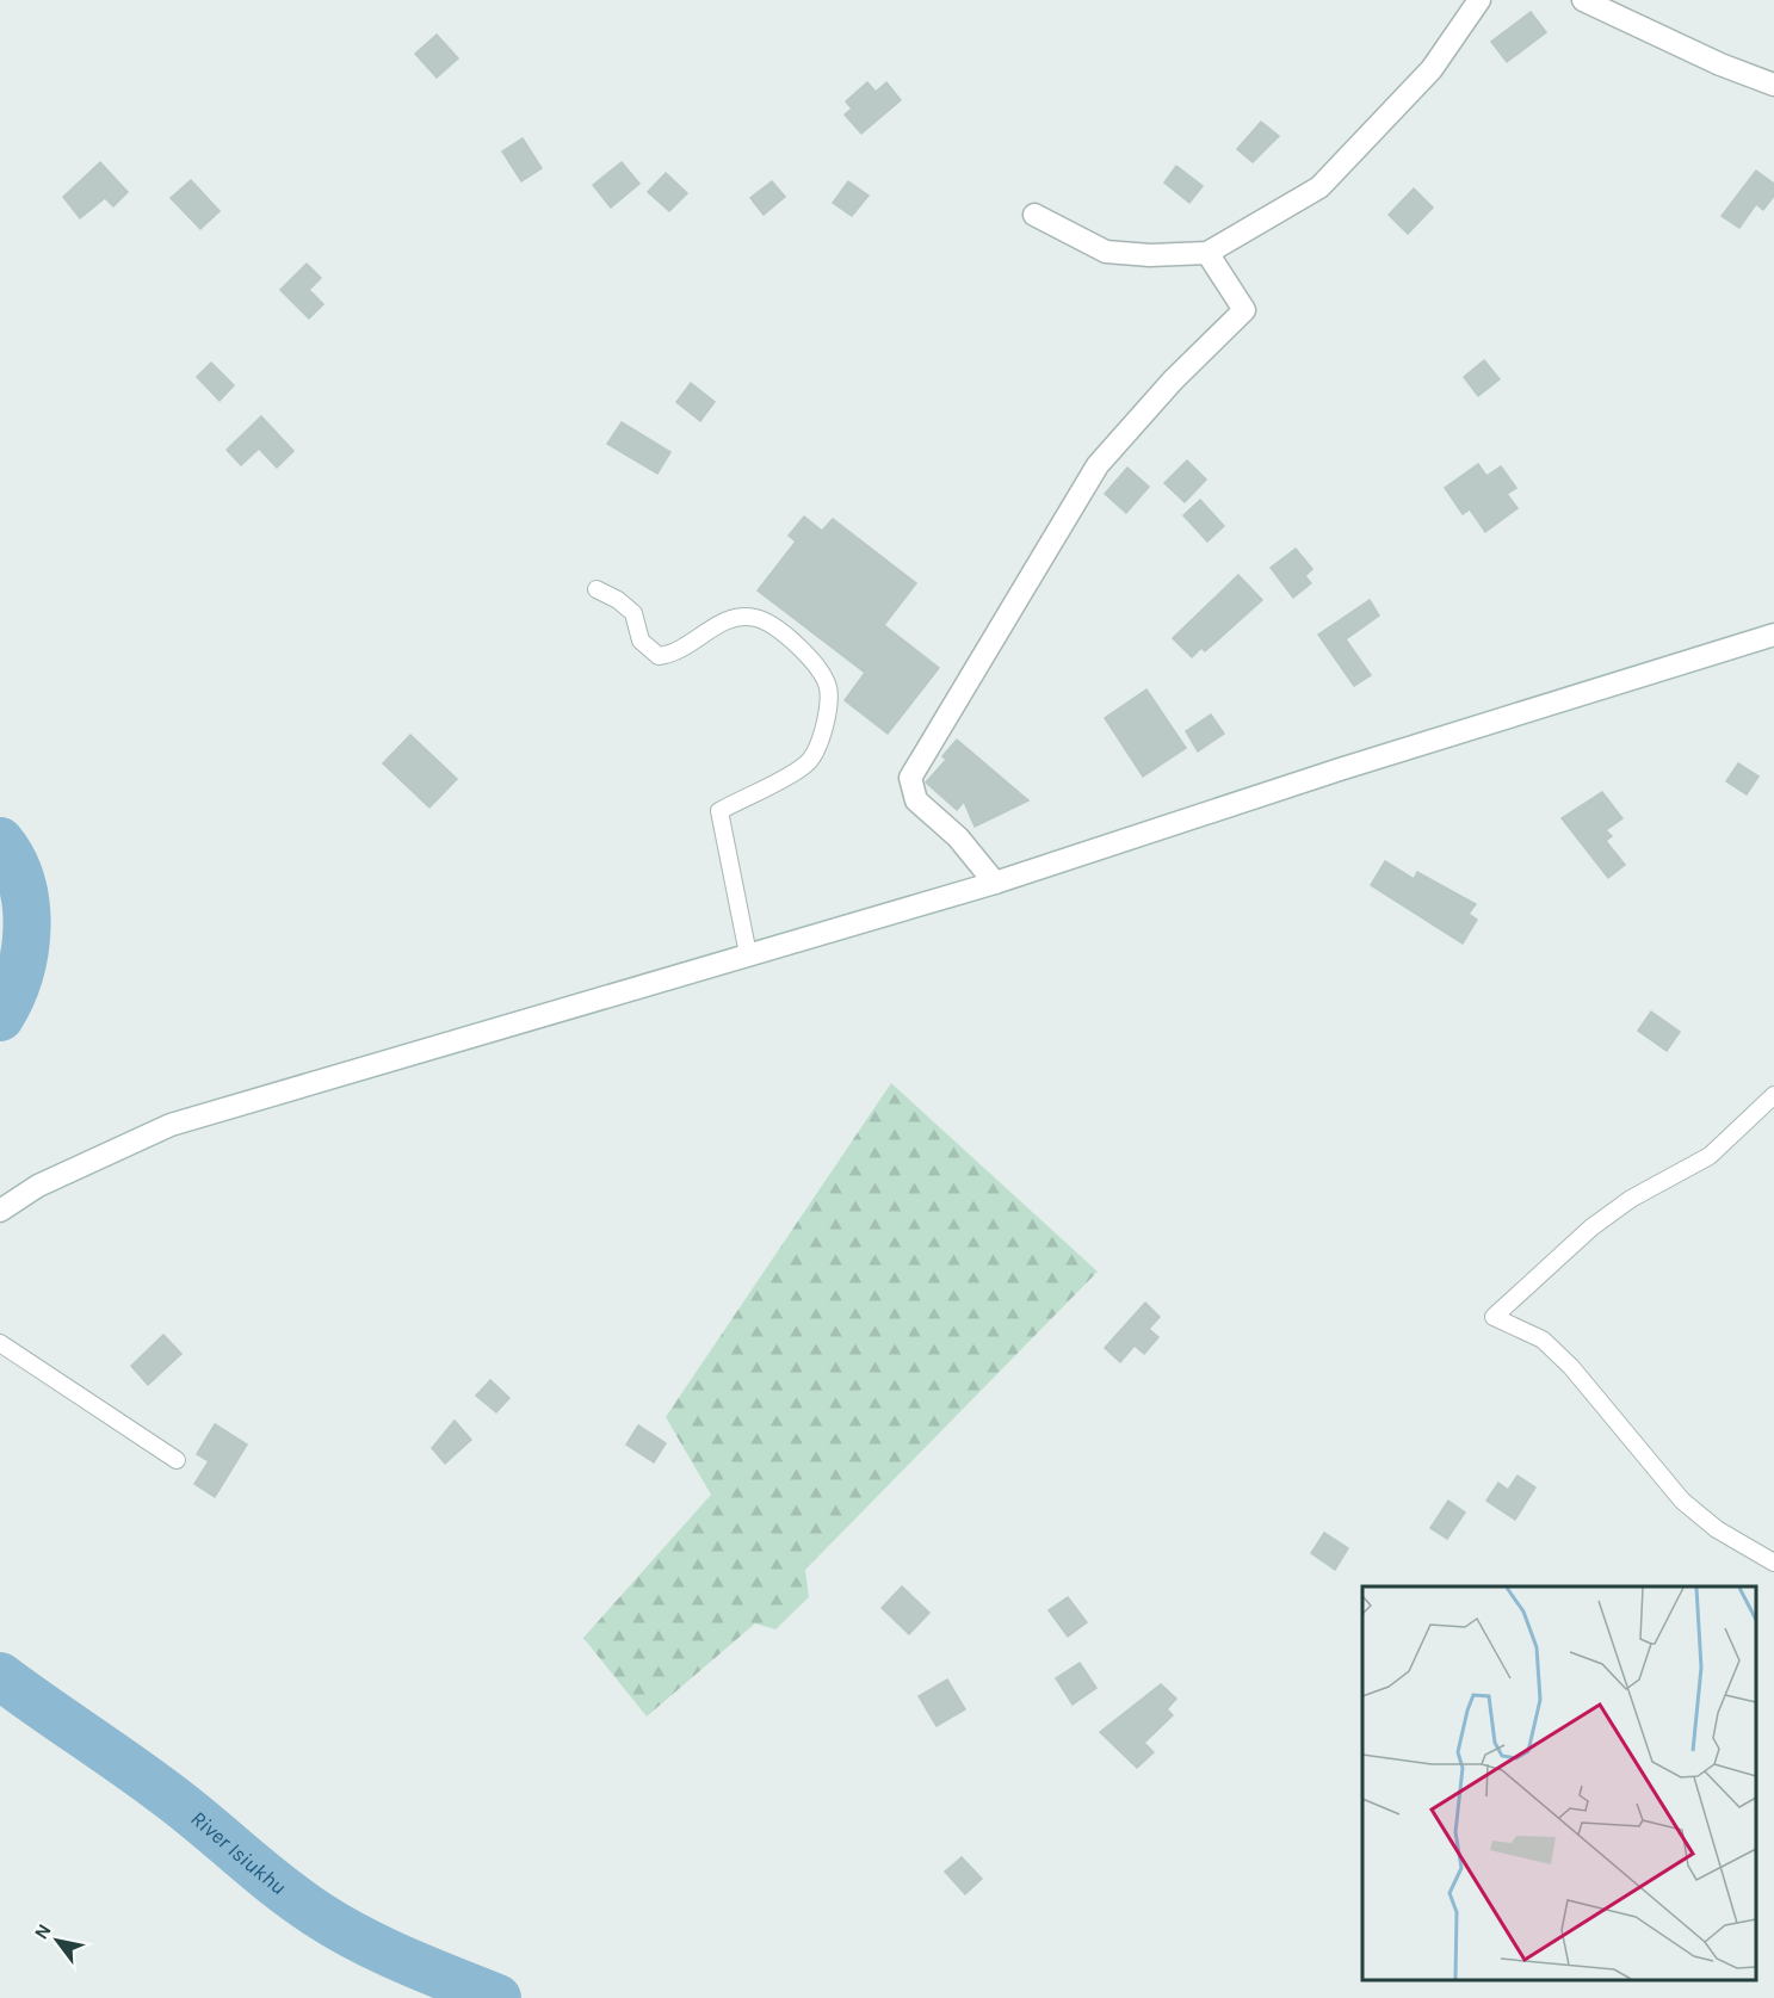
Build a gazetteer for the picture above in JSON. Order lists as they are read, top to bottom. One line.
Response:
{"water":["River Isiukhu"],"north":"top left"}
